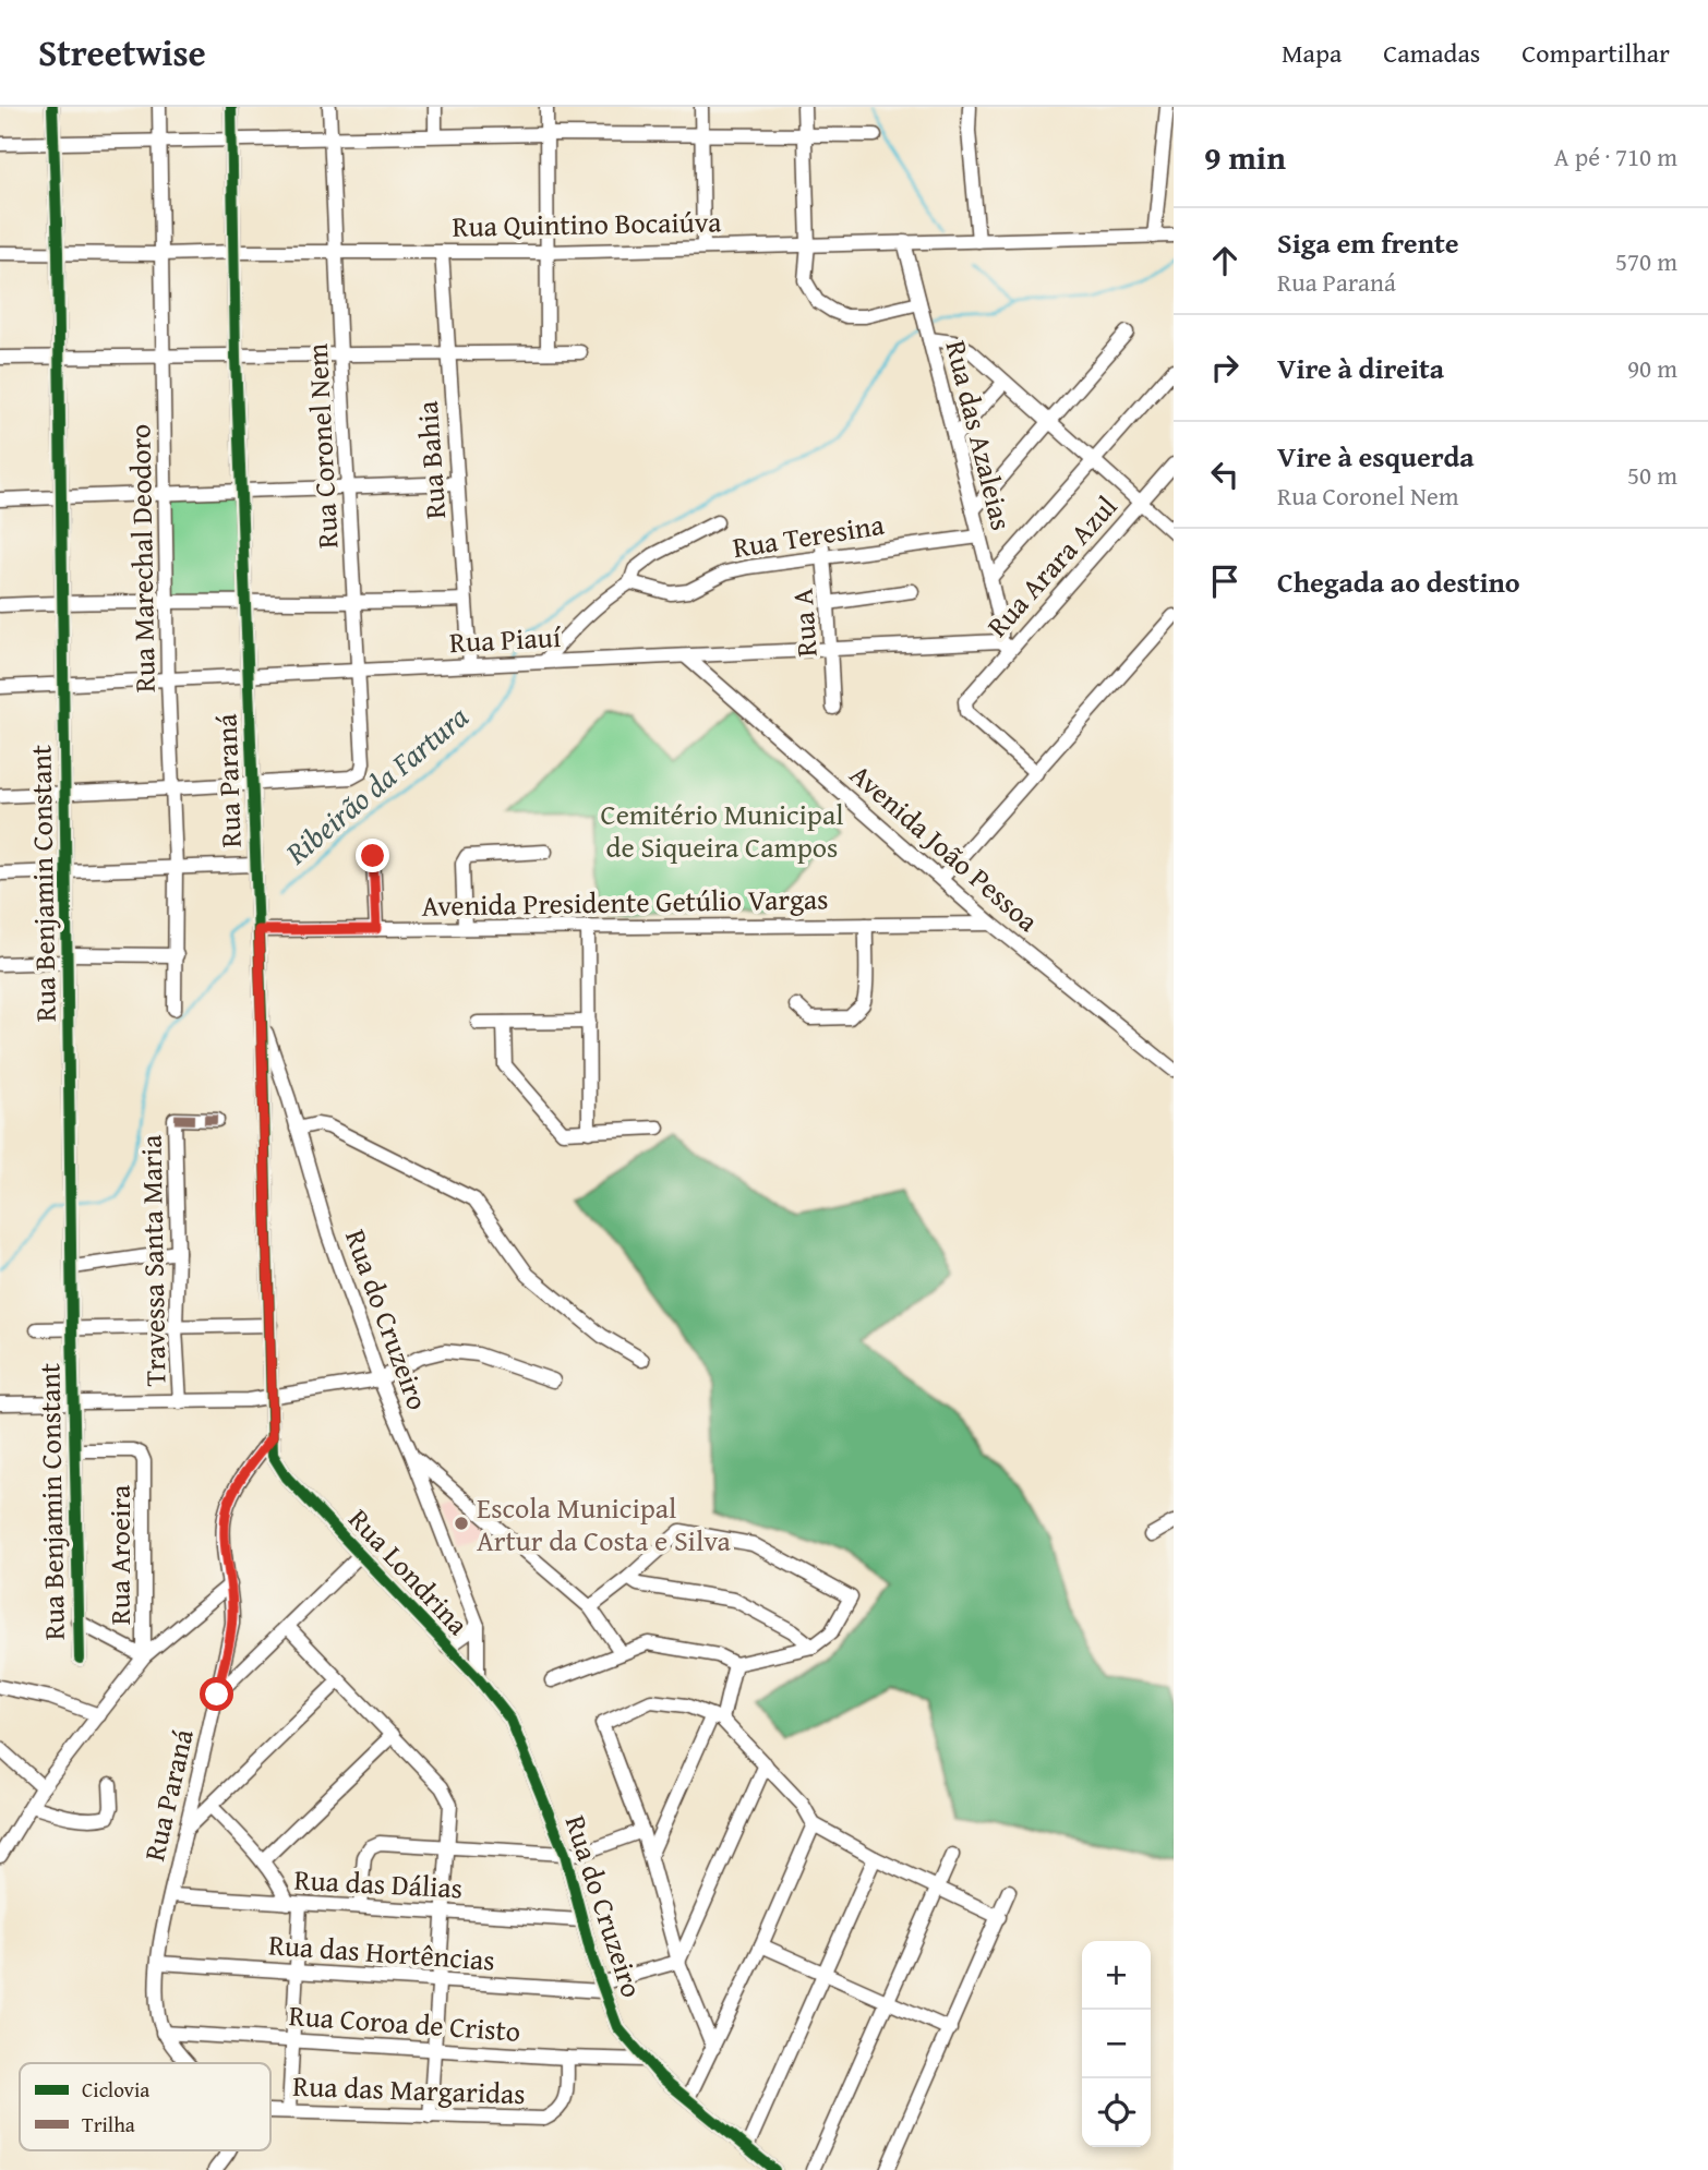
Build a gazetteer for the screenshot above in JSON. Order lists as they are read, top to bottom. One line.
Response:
{"streets":{"street":["Rua Quintino Bocaiúva","Rua das Azaleias","Rua Coronel Nem","Rua Bahia","Rua Teresina","Rua Marechal Deodoro","Rua Arara Azul","Rua A","Rua Piauí","Rua Paraná","Avenida João Pessoa","Rua Benjamin Constant","Avenida Presidente Getúlio Vargas","Travessa Santa Maria","Rua do Cruzeiro","Rua Aroeira","Rua Londrina","Rua das Dálias","Rua das Hortências","Rua Coroa de Cristo","Rua das Margaridas"]},"crossings":[["Rua Quintino Bocaiúva","Rua das Azaleias"],["Rua Quintino Bocaiúva","Rua Coronel Nem"],["Rua Quintino Bocaiúva","Rua Bahia"],["Rua Quintino Bocaiúva","Rua Marechal Deodoro"],["Rua Quintino Bocaiúva","Rua Paraná"],["Rua Quintino Bocaiúva","Rua Benjamin Constant"],["Rua das Azaleias","Rua Teresina"],["Rua das Azaleias","Rua Arara Azul"],["Rua das Azaleias","Rua Piauí"],["Rua Coronel Nem","Rua Piauí"],["Rua Coronel Nem","Rua Paraná"],["Rua Bahia","Rua Piauí"],["Rua Teresina","Rua A"],["Rua Marechal Deodoro","Rua Piauí"],["Rua Arara Azul","Rua Piauí"],["Rua A","Rua Piauí"],["Rua Piauí","Rua Paraná"],["Rua Piauí","Avenida João Pessoa"],["Rua Piauí","Rua Benjamin Constant"],["Rua Paraná","Avenida Presidente Getúlio Vargas"],["Rua Paraná","Rua do Cruzeiro"],["Rua Paraná","Rua Londrina"],["Rua Paraná","Rua das Dálias"],["Rua Paraná","Rua das Hortências"],["Rua Paraná","Rua Coroa de Cristo"],["Avenida João Pessoa","Avenida Presidente Getúlio Vargas"],["Rua Benjamin Constant","Rua Aroeira"],["Rua do Cruzeiro","Rua Londrina"],["Rua do Cruzeiro","Rua das Dálias"],["Rua do Cruzeiro","Rua das Hortências"],["Rua do Cruzeiro","Rua Coroa de Cristo"],["Rua Coroa de Cristo","Rua das Margaridas"]],"water":["Ribeirão da Fartura"],"parks":["Cemitério Municipal de Siqueira Campos"],"places":["Escola Municipal Artur da Costa e Silva"],"legend":["Ciclovia","Trilha"],"page":{"header":"Streetwise","nav":["Mapa","Camadas","Compartilhar"],"heading":["9 min","A pé · 710 m"],"list":[["Siga em frente","Rua Paraná","570 m"],["Vire à direita","90 m"],["Vire à esquerda","Rua Coronel Nem","50 m"],"Chegada ao destino"],"map_buttons":["+","−"]}}
